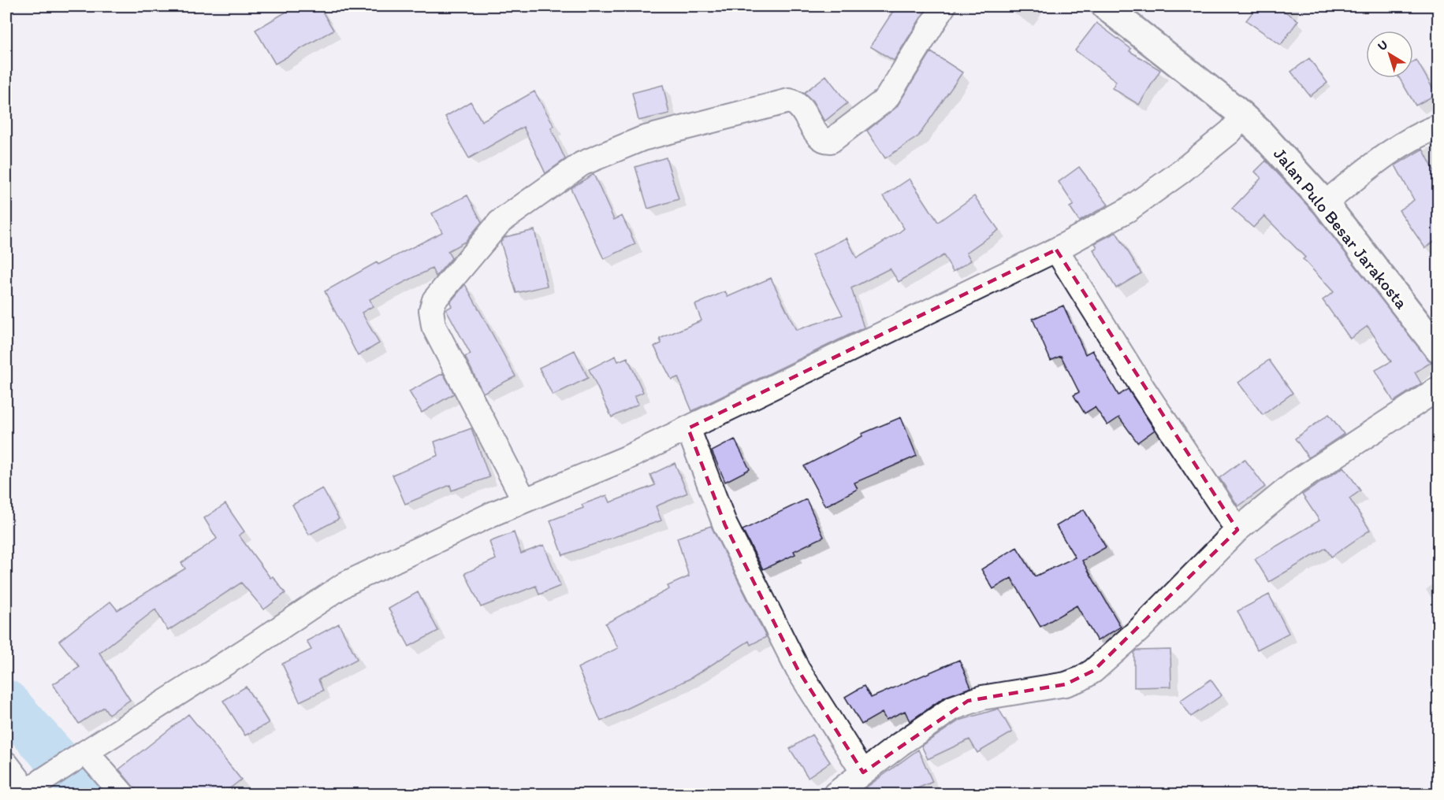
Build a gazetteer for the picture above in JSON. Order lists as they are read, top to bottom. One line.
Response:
{"streets":{"street":["Jalan Pulo Besar Jarakosta"]},"north":"top left"}
